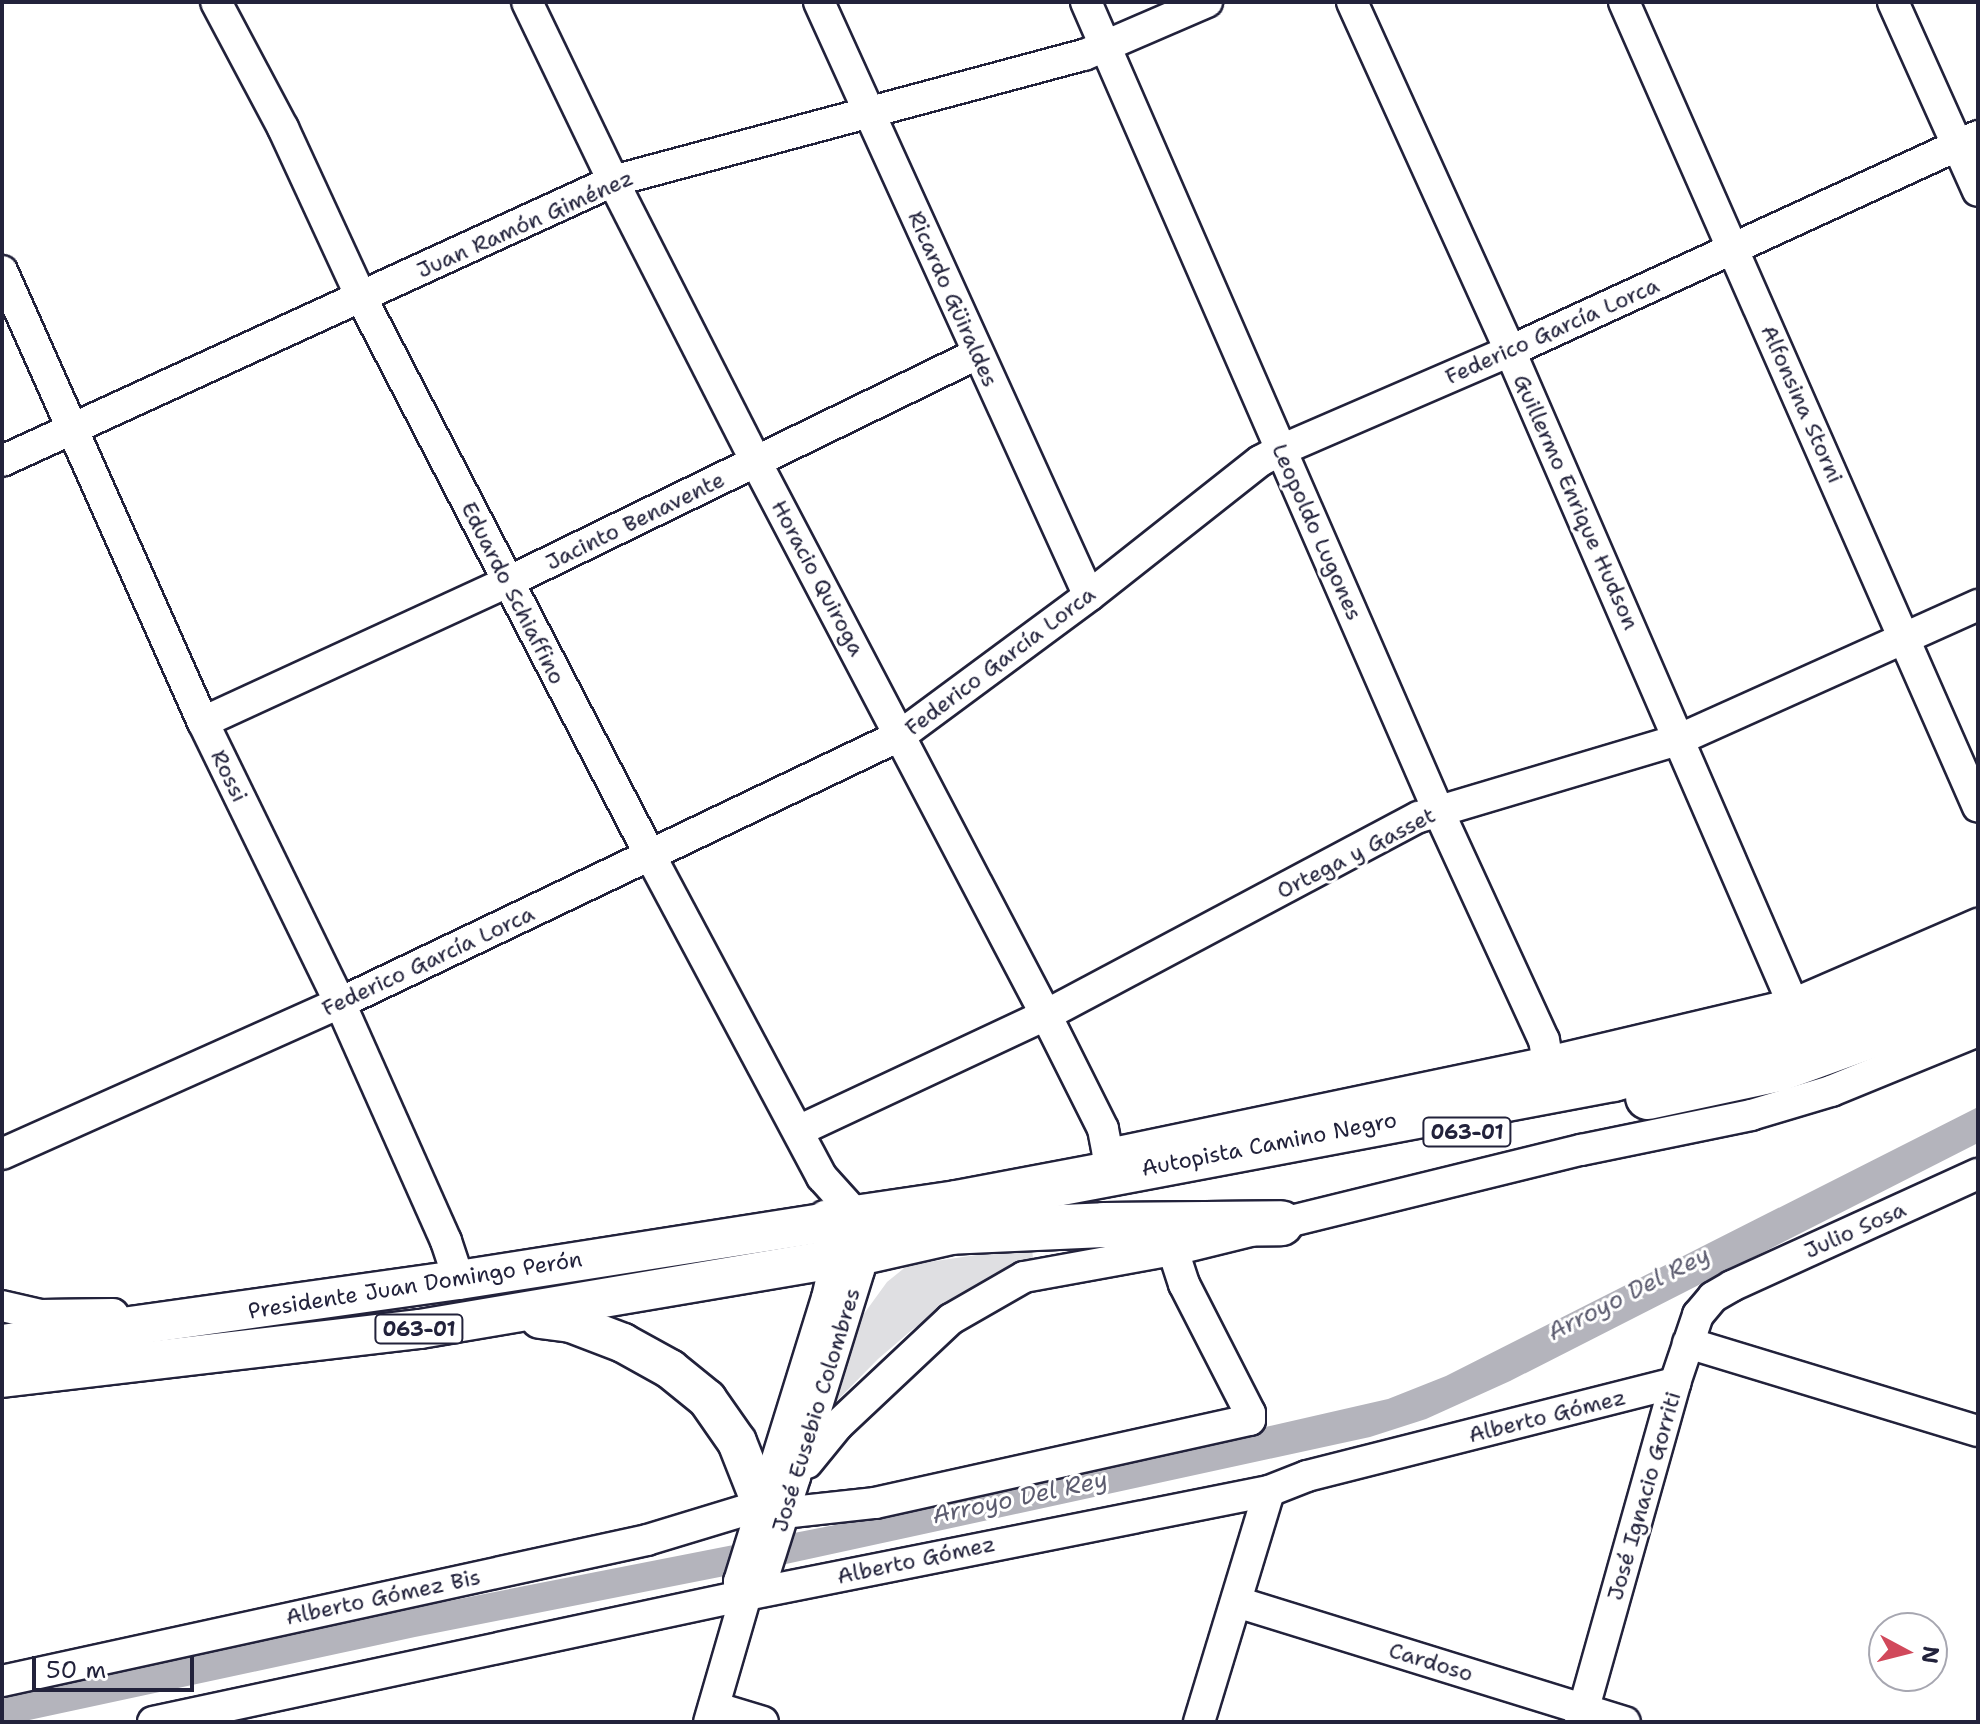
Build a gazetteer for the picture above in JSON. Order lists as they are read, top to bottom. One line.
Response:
{"streets":{"highway":["063-01","Autopista Camino Negro"],"main road":["Presidente Juan Domingo Perón"],"street":["Juan Ramón Giménez","Ricardo Güiraldes","Federico García Lorca","Alfonsina Storni","Guillermo Enrique Hudson","Jacinto Benavente","Leopoldo Lugones","Horacio Quiroga","Eduardo Schiaffino","Rossi","Ortega y Gasset","Julio Sosa","José Eusebio Colombres","Alberto Gómez","José Ignacio Gorriti","Alberto Gómez Bis","Cardoso"]},"crossings":[["Juan Ramón Giménez","Ricardo Güiraldes"],["Juan Ramón Giménez","Leopoldo Lugones"],["Juan Ramón Giménez","Horacio Quiroga"],["Juan Ramón Giménez","Eduardo Schiaffino"],["Juan Ramón Giménez","Rossi"],["Ricardo Güiraldes","Federico García Lorca"],["Ricardo Güiraldes","Jacinto Benavente"],["Federico García Lorca","Alfonsina Storni"],["Federico García Lorca","Guillermo Enrique Hudson"],["Federico García Lorca","Leopoldo Lugones"],["Federico García Lorca","Horacio Quiroga"],["Federico García Lorca","Eduardo Schiaffino"],["Federico García Lorca","Rossi"],["Alfonsina Storni","Ortega y Gasset"],["Guillermo Enrique Hudson","Ortega y Gasset"],["Jacinto Benavente","Horacio Quiroga"],["Jacinto Benavente","Eduardo Schiaffino"],["Jacinto Benavente","Rossi"],["Leopoldo Lugones","Ortega y Gasset"],["Horacio Quiroga","Ortega y Gasset"],["Eduardo Schiaffino","Ortega y Gasset"],["Eduardo Schiaffino","Autopista Camino Negro"],["Eduardo Schiaffino","Presidente Juan Domingo Perón"],["Eduardo Schiaffino","José Eusebio Colombres"],["Rossi","Presidente Juan Domingo Perón"],["Autopista Camino Negro","Presidente Juan Domingo Perón"],["Autopista Camino Negro","José Eusebio Colombres"],["Julio Sosa","José Ignacio Gorriti"],["Presidente Juan Domingo Perón","José Eusebio Colombres"],["José Eusebio Colombres","Alberto Gómez"],["José Eusebio Colombres","Alberto Gómez Bis"],["Alberto Gómez","José Ignacio Gorriti"],["José Ignacio Gorriti","Cardoso"]],"water":["Arroyo Del Rey"],"scale_bar":"50 m","north":"right"}
